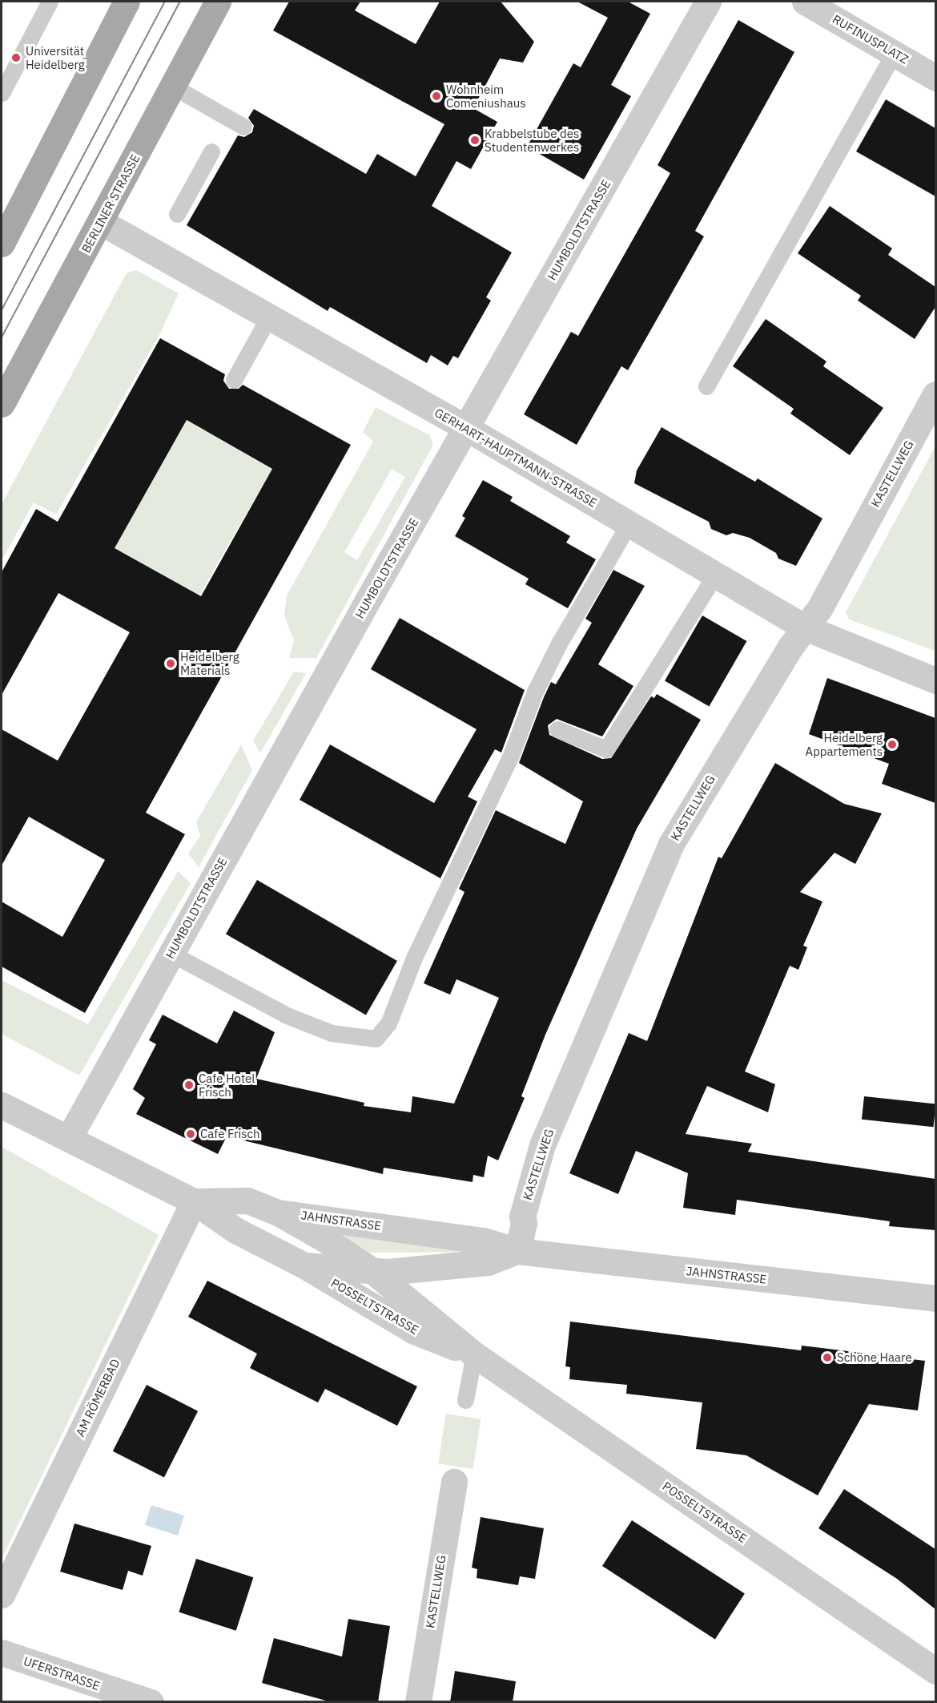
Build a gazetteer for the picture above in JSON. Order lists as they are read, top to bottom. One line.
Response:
{"streets":{"main road":["BERLINER STRASSE"],"street":["RUFINUSPLATZ","HUMBOLDTSTRASSE","GERHART-HAUPTMANN-STRASSE","KASTELLWEG","JAHNSTRASSE","POSSELTSTRASSE","AM RÖMERBAD","UFERSTRASSE"]},"crossings":[["BERLINER STRASSE","GERHART-HAUPTMANN-STRASSE"],["HUMBOLDTSTRASSE","GERHART-HAUPTMANN-STRASSE"],["HUMBOLDTSTRASSE","JAHNSTRASSE"],["GERHART-HAUPTMANN-STRASSE","KASTELLWEG"],["KASTELLWEG","JAHNSTRASSE"],["JAHNSTRASSE","POSSELTSTRASSE"],["JAHNSTRASSE","AM RÖMERBAD"]],"places":["Universität Heidelberg","Wohnheim Comeniushaus","Krabbelstube des Studentenwerkes","Heidelberg Materials","Heidelberg Appartements","Cafe Hotel Frisch","Cafe Frisch","Schöne Haare"]}
